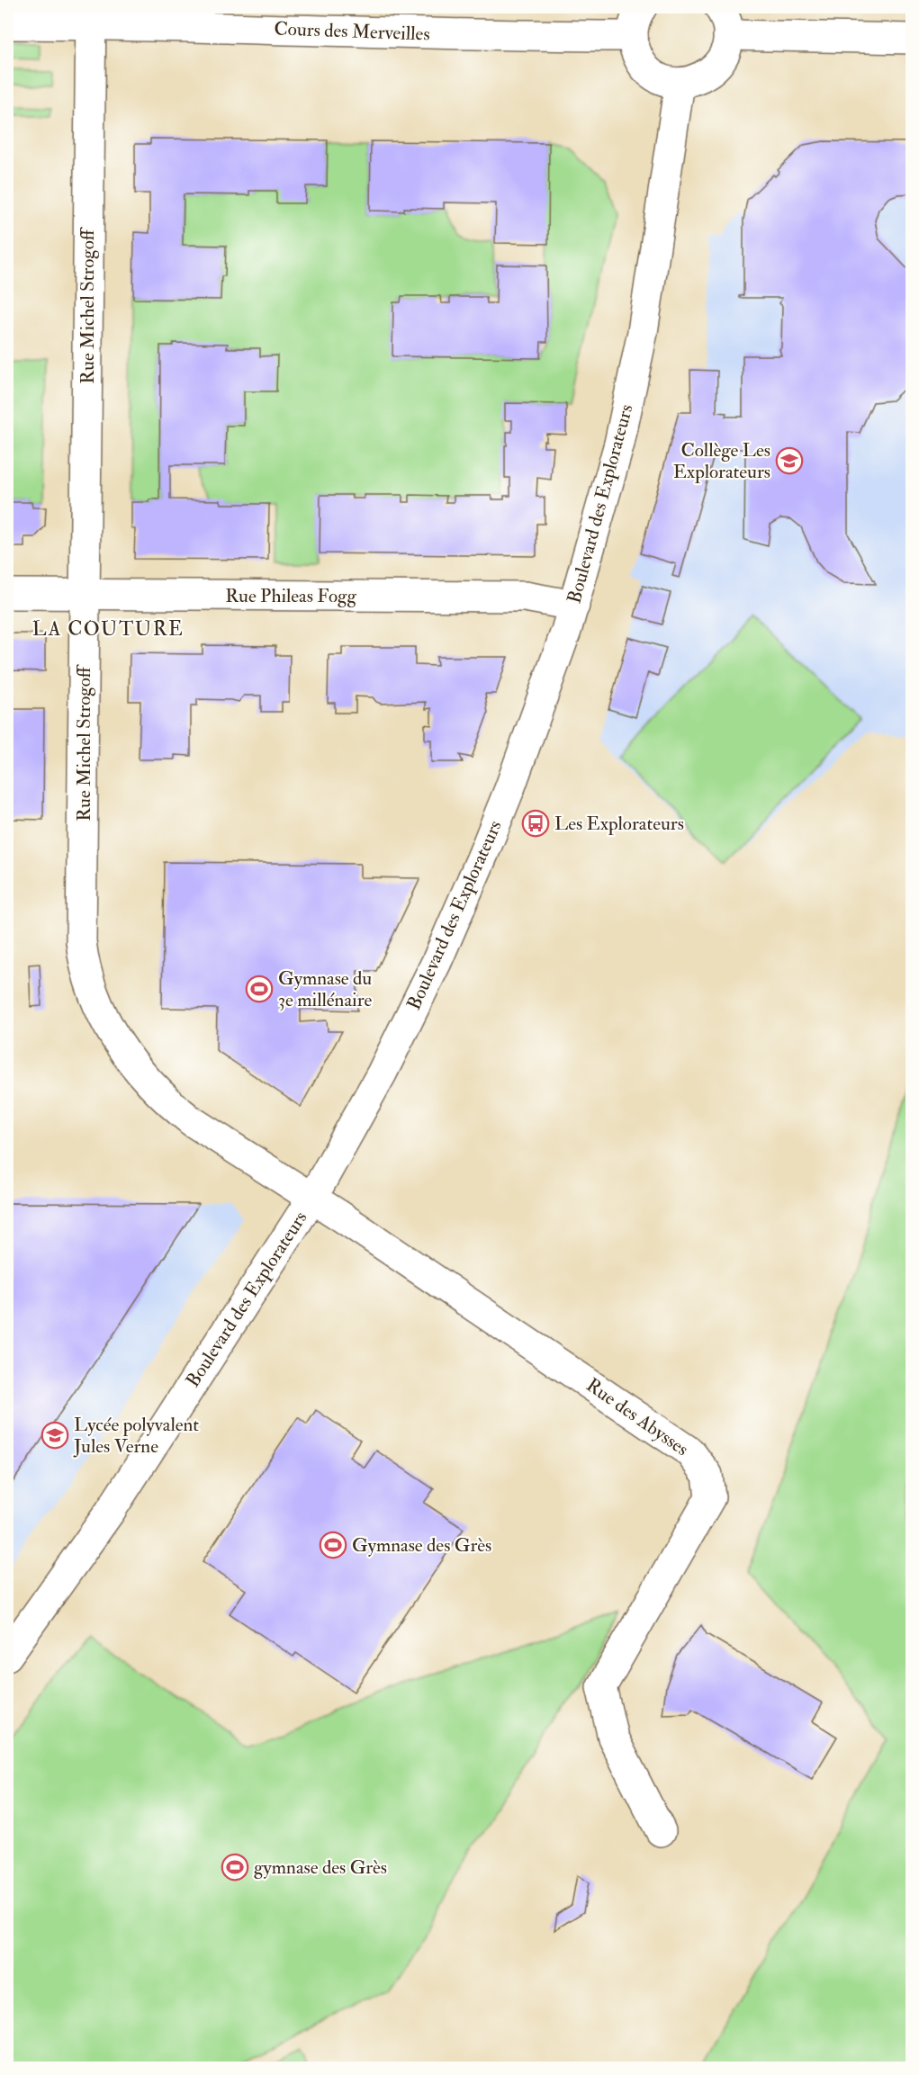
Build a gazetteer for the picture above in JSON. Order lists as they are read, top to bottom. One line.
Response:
{"streets":{"street":["Cours des Merveilles","Rue Michel Strogoff","Boulevard des Explorateurs","Rue Phileas Fogg","Rue des Abysses"]},"crossings":[["Cours des Merveilles","Rue Michel Strogoff"],["Rue Michel Strogoff","Boulevard des Explorateurs"],["Rue Michel Strogoff","Rue Phileas Fogg"],["Rue Michel Strogoff","Rue des Abysses"],["Boulevard des Explorateurs","Rue Phileas Fogg"],["Boulevard des Explorateurs","Rue des Abysses"]],"districts":["LA COUTURE"],"places":{"school or university":["Collège Les Explorateurs","Lycée polyvalent Jules Verne"],"bus stop":["Les Explorateurs"],"sports":["Gymnase du 3e millénaire","Gymnase des Grès","gymnase des Grès"]}}
